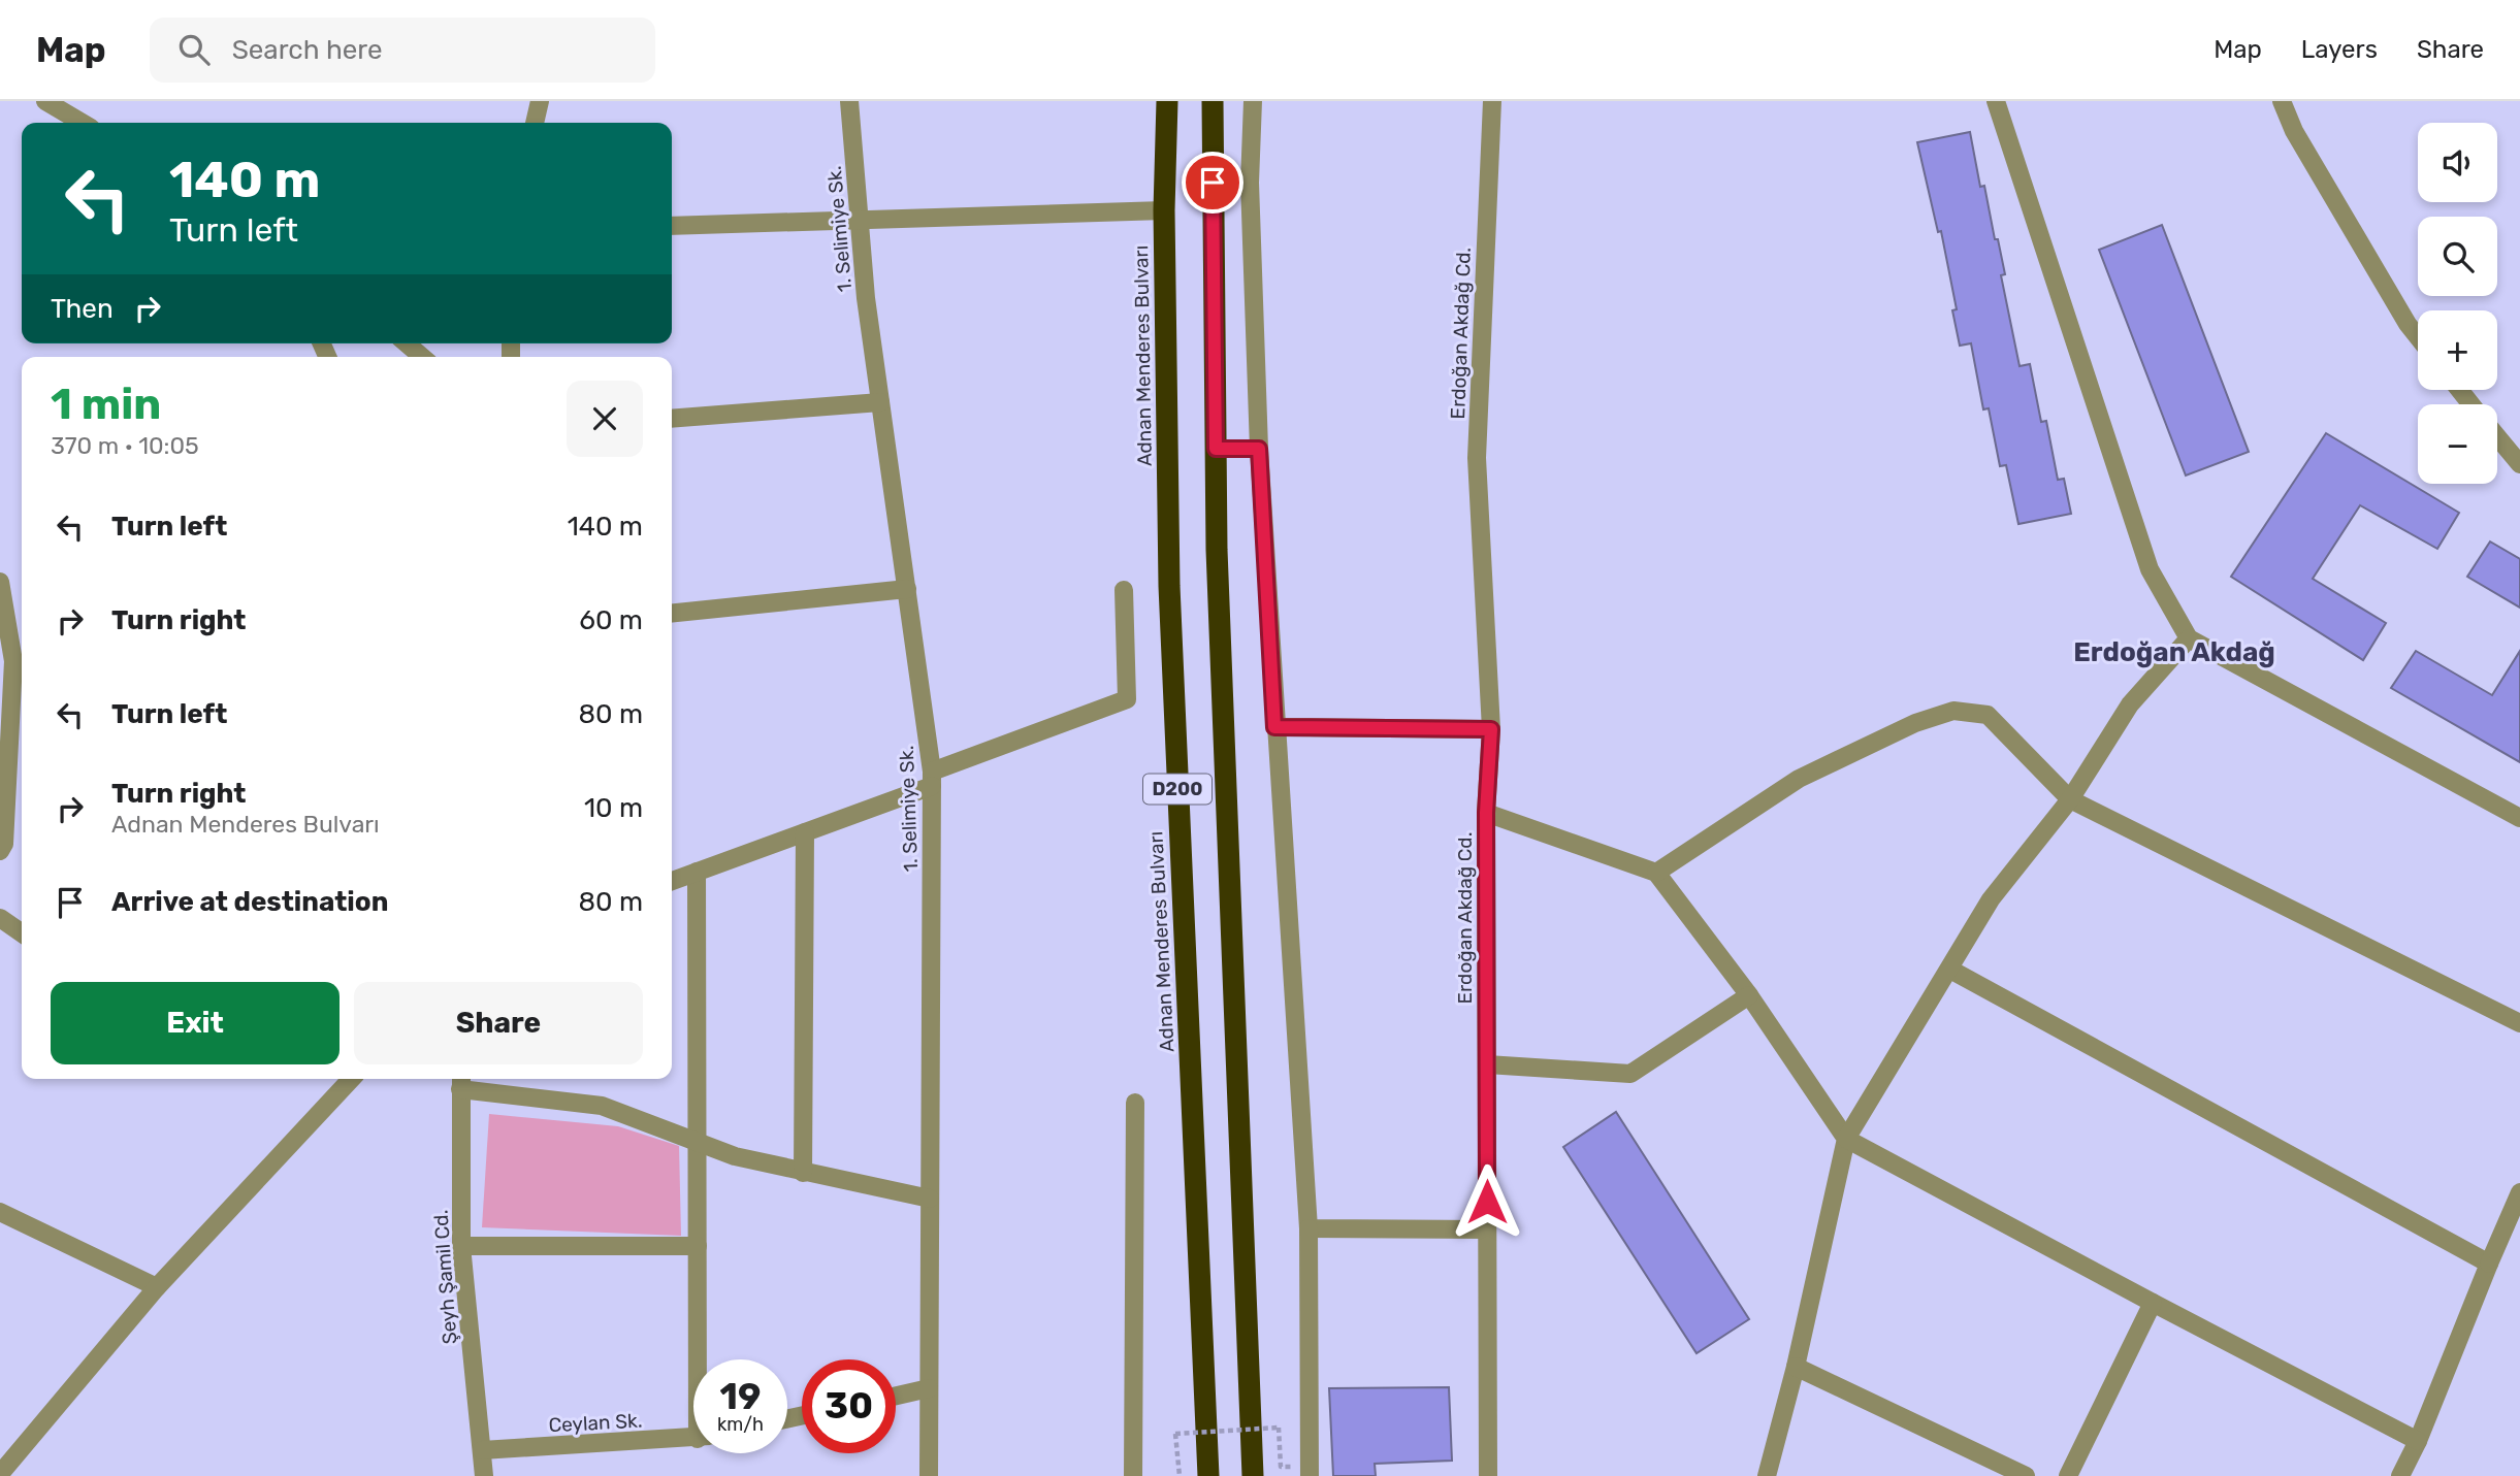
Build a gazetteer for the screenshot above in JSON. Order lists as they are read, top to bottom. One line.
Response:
{"streets":{"highway":["Adnan Menderes Bulvarı","D200"],"street":["1. Selimiye Sk.","Erdoğan Akdağ Cd.","Şeyh Şamil Cd.","Ceylan Sk."]},"crossings":[["Şeyh Şamil Cd.","Ceylan Sk."]],"districts":["Erdoğan Akdağ"],"page":{"header":"Map","search":"Search here","nav":["Map","Layers","Share"],"map_buttons":["+","−"],"turn":["140 m","Turn left"],"then":"Then","heading":["1 min","370 m · 10:05"],"list":[{"name":"Turn left","value":"140 m"},{"name":"Turn right","value":"60 m"},{"name":"Turn left","value":"80 m"},{"name":"Turn right","note":"Adnan Menderes Bulvarı","value":"10 m"},{"name":"Arrive at destination","value":"80 m"}],"buttons":["Exit","Share"],"speed":"19 km/h","limit":"30"}}
